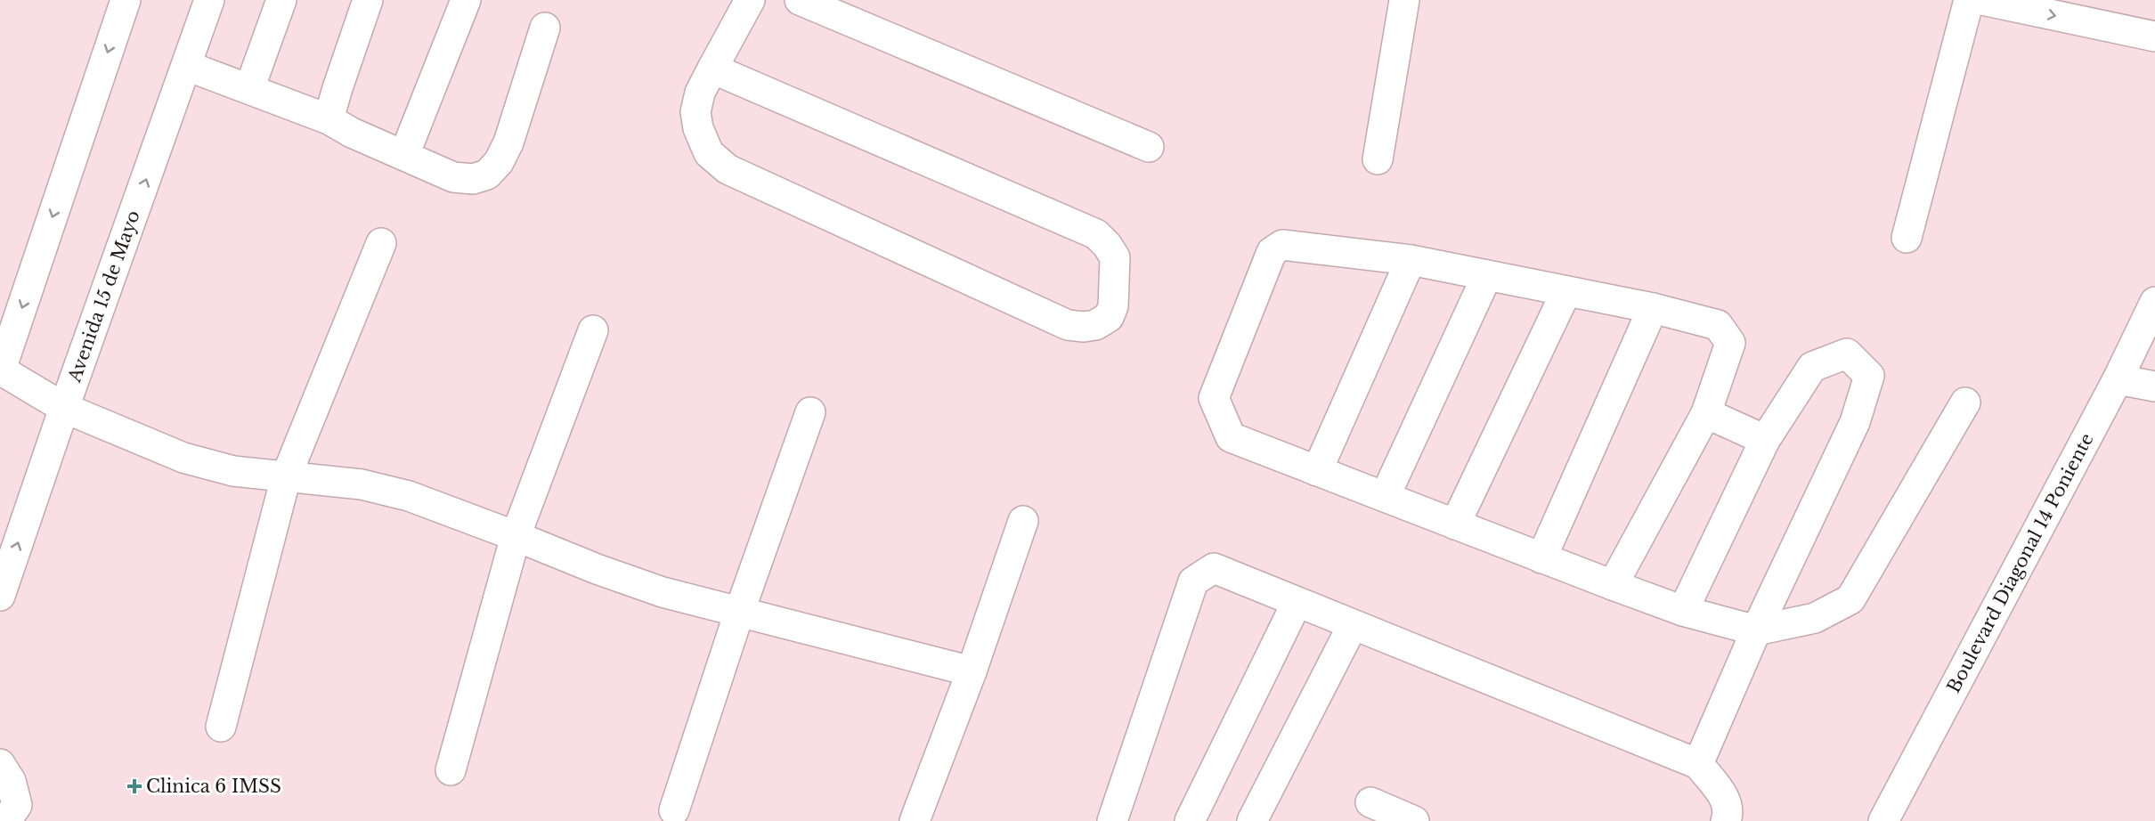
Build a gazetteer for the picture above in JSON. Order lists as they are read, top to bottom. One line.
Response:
{"streets":{"street":["Avenida 15 de Mayo","Boulevard Diagonal 14 Poniente"]},"places":{"health":["Clinica 6 IMSS"]}}
